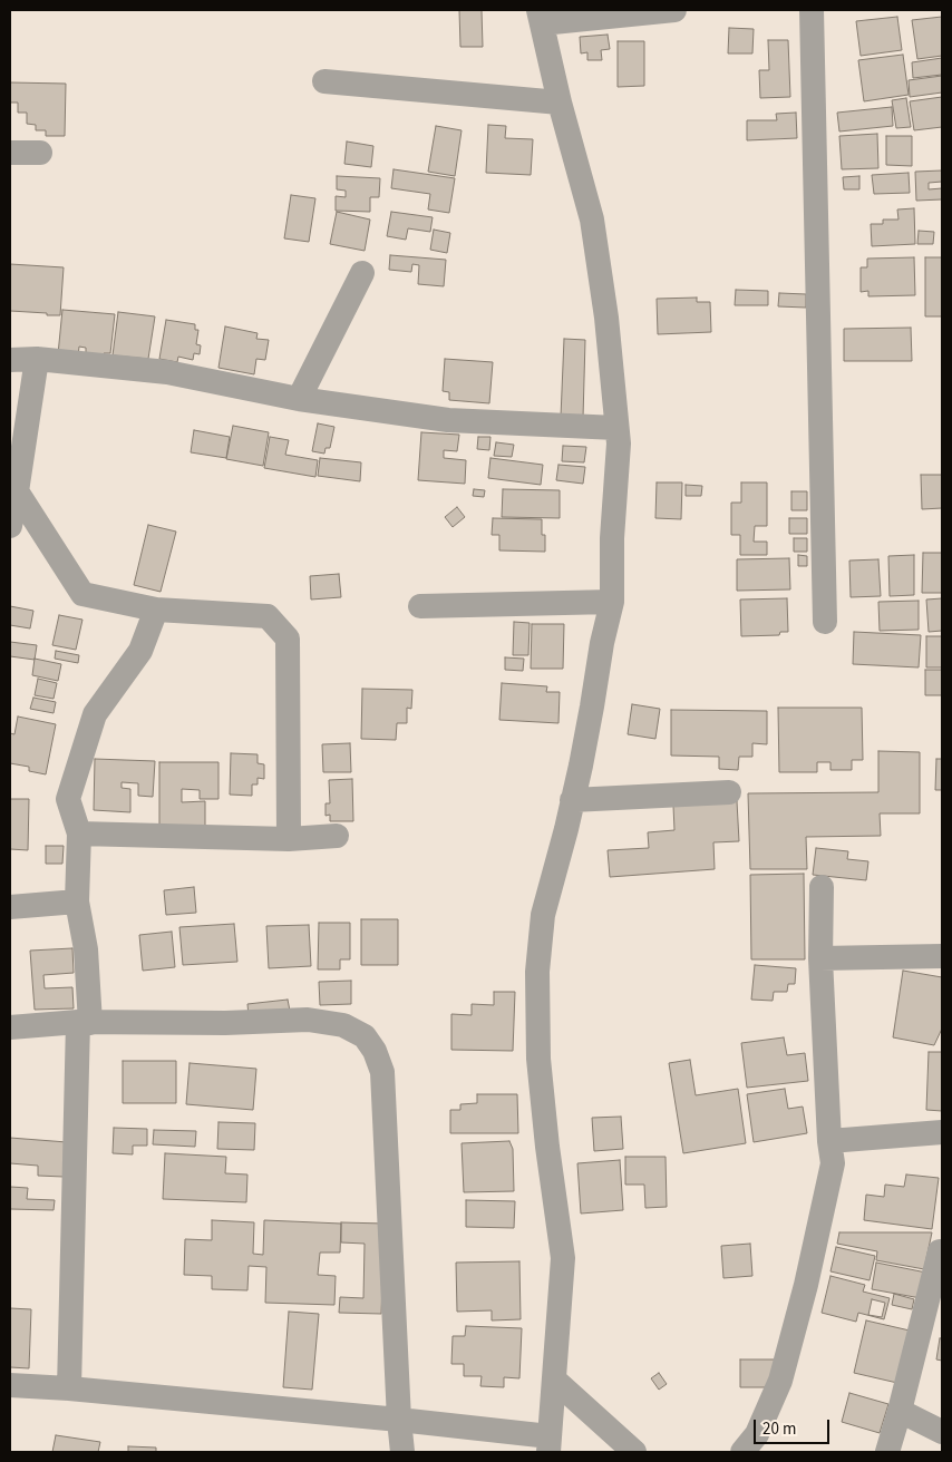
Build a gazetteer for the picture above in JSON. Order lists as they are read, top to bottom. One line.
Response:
{"scale_bar":"20 m"}
